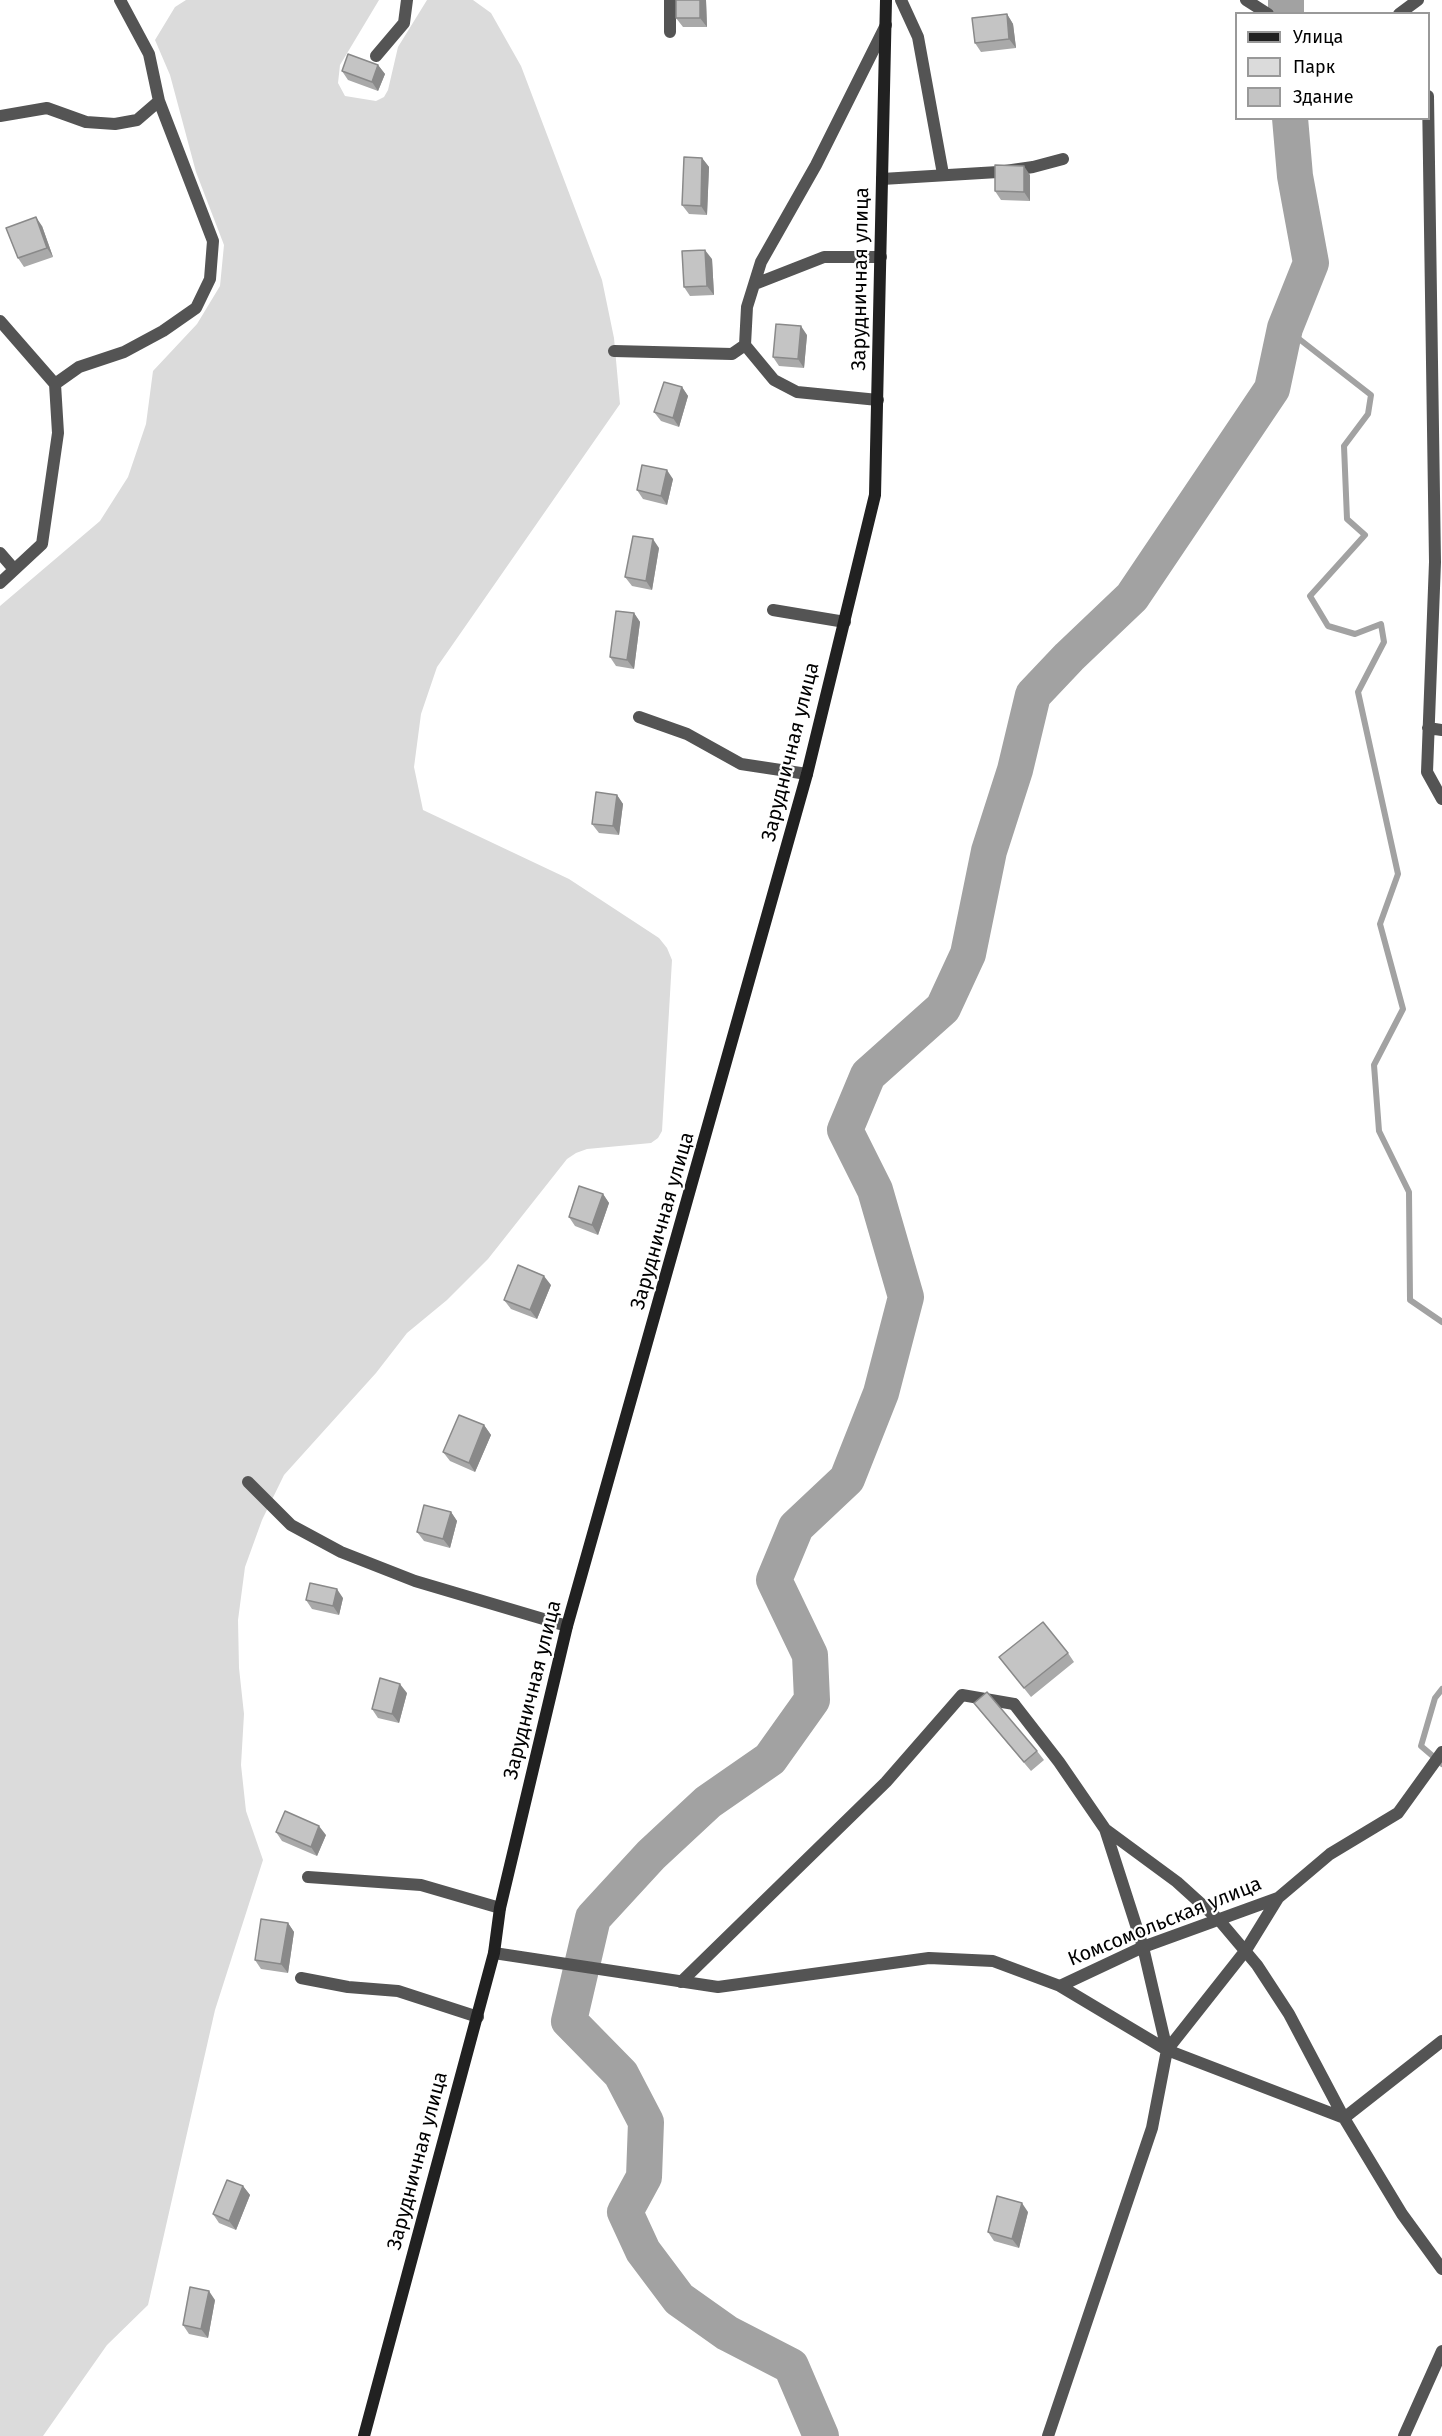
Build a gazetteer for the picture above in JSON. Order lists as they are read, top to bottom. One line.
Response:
{"streets":{"street":["Зарудничная улица","Комсомольская улица"]},"legend":["Улица","Парк","Здание"]}
